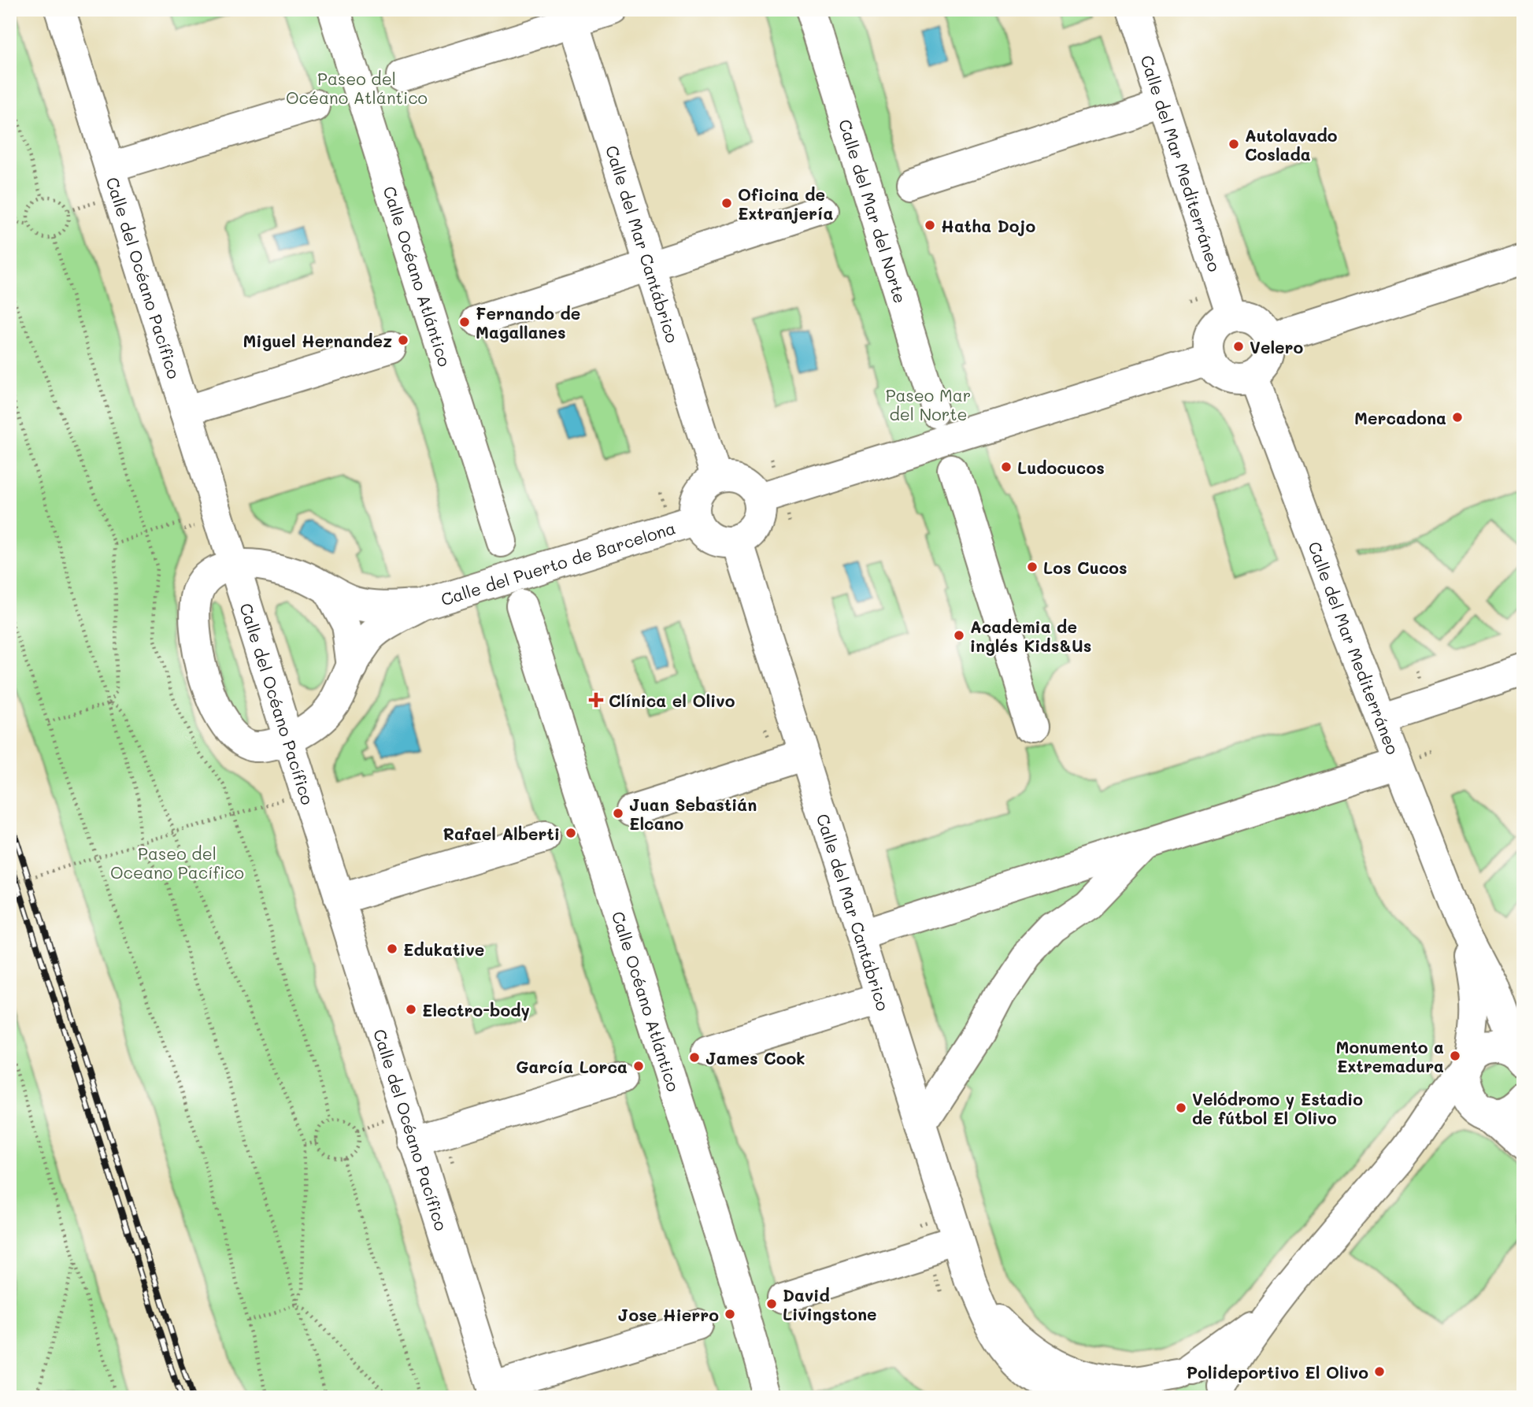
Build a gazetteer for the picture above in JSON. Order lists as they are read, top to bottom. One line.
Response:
{"streets":{"street":["Calle del Mar Mediterráneo","Calle del Mar del Norte","Calle del Mar Cantábrico","Calle Océano Atlántico","Calle del Océano Pacífico","Calle del Puerto de Barcelona"]},"crossings":[["Calle del Mar Cantábrico","Calle del Puerto de Barcelona"],["Calle del Océano Pacífico","Calle del Puerto de Barcelona"]],"parks":["Paseo del Océano Atlántico","Paseo Mar del Norte","Paseo del Oceano Pacífico"],"places":{"other":["Autolavado Coslada","Oficina de Extranjería","Hatha Dojo","Fernando de Magallanes","Miguel Hernandez","Velero","Mercadona","Ludocucos","Los Cucos","Academia de inglés Kids&Us","Juan Sebastián Elcano","Rafael Alberti","Edukative","Electro-body","Monumento a Extremadura","James Cook","García Lorca","Velódromo y Estadio de fútbol El Olivo","David Livingstone","Jose Hierro","Polideportivo El Olivo"],"health":["Clínica el Olivo"]}}
